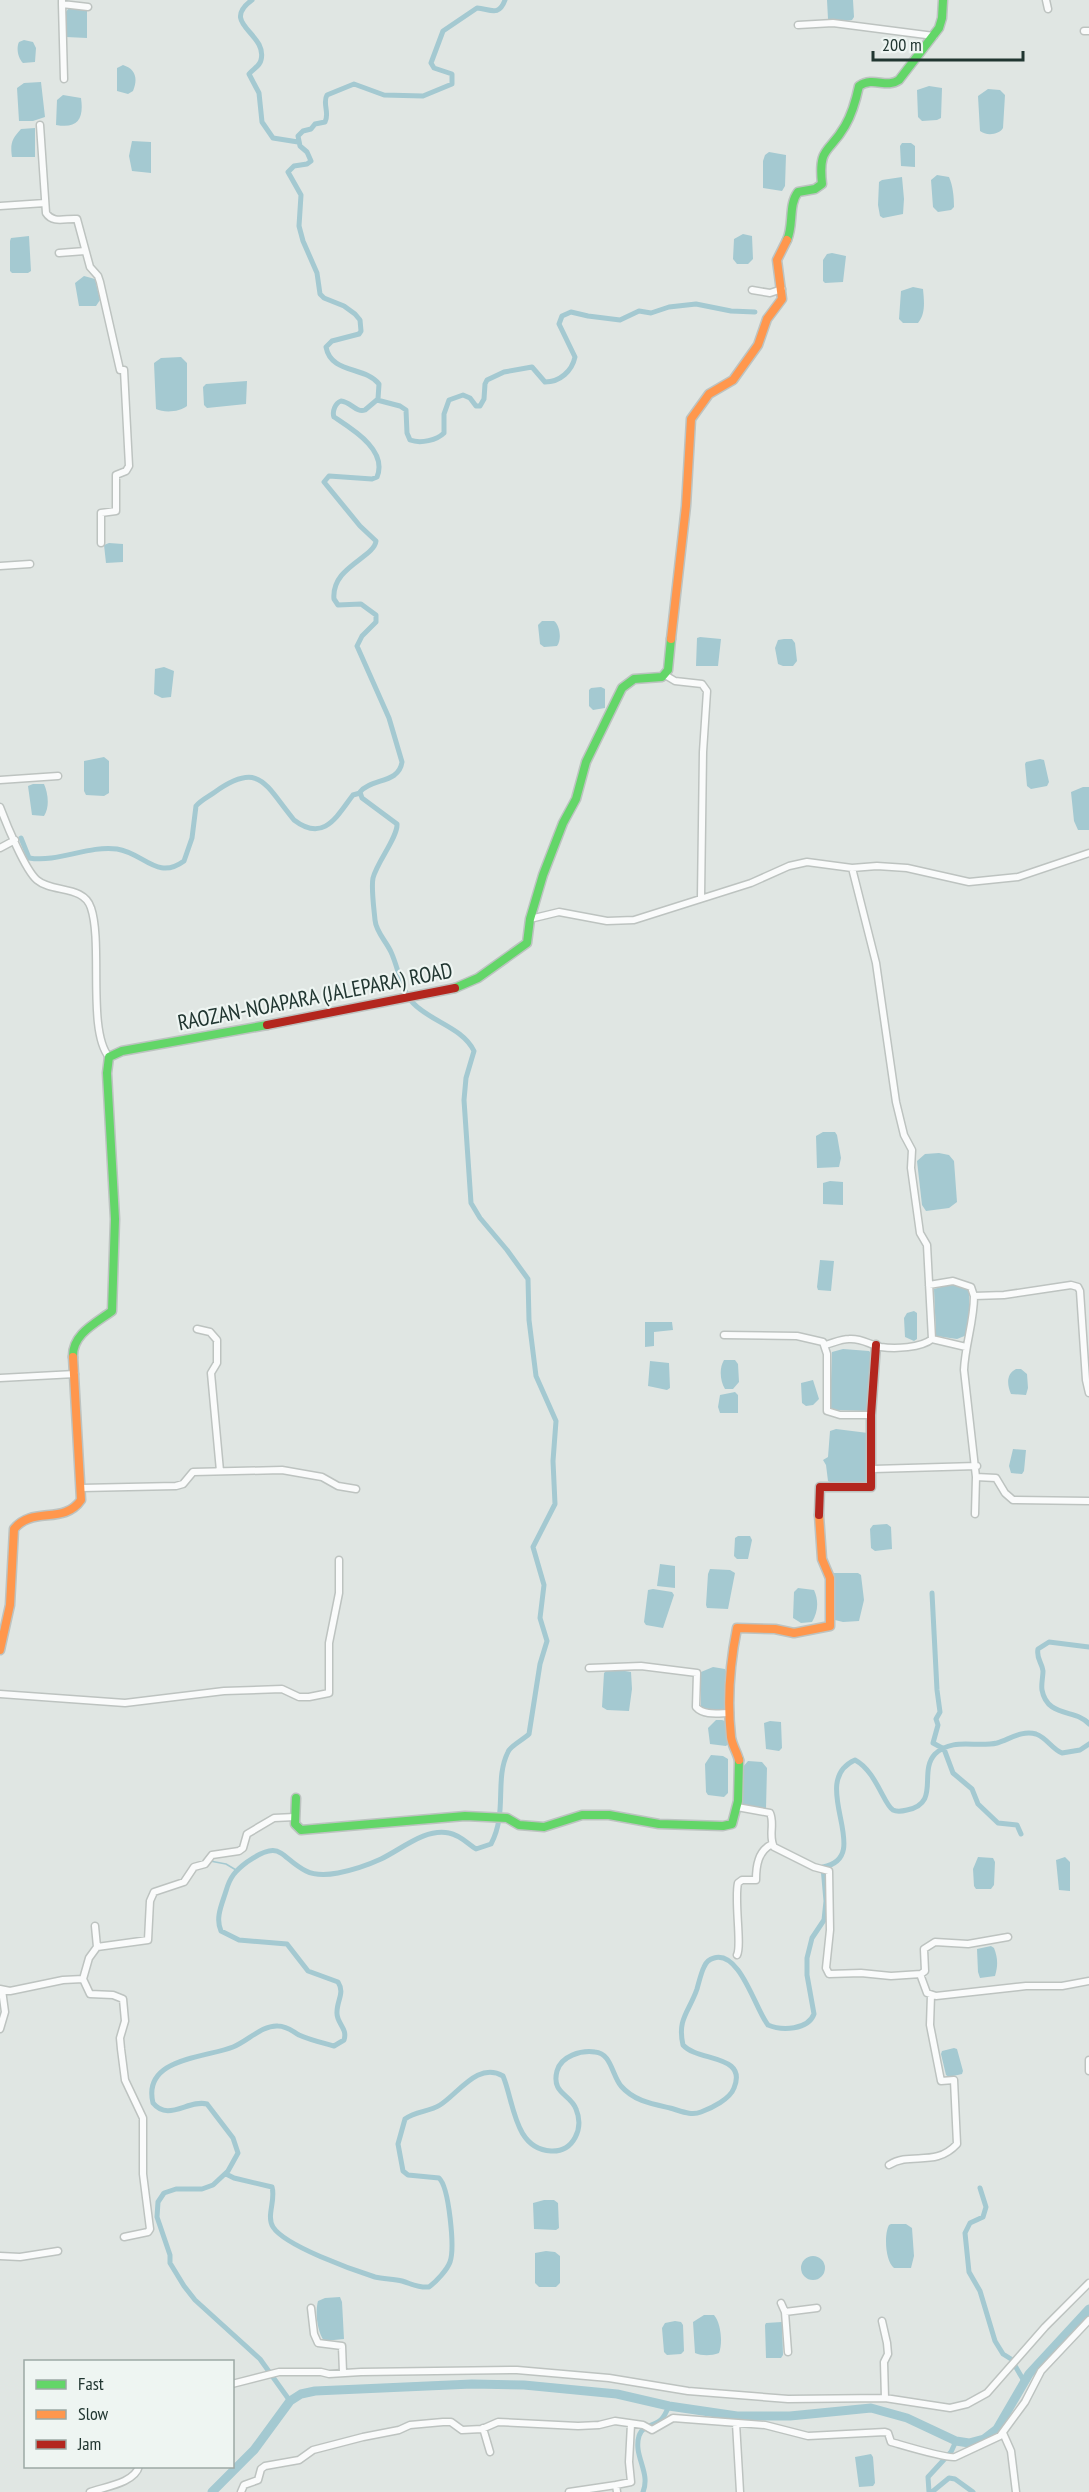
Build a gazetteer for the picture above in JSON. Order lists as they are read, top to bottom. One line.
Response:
{"streets":{"main road":["RAOZAN-NOAPARA (JALEPARA) ROAD"]},"legend":["Fast","Slow","Jam"],"scale_bar":"200 m"}
